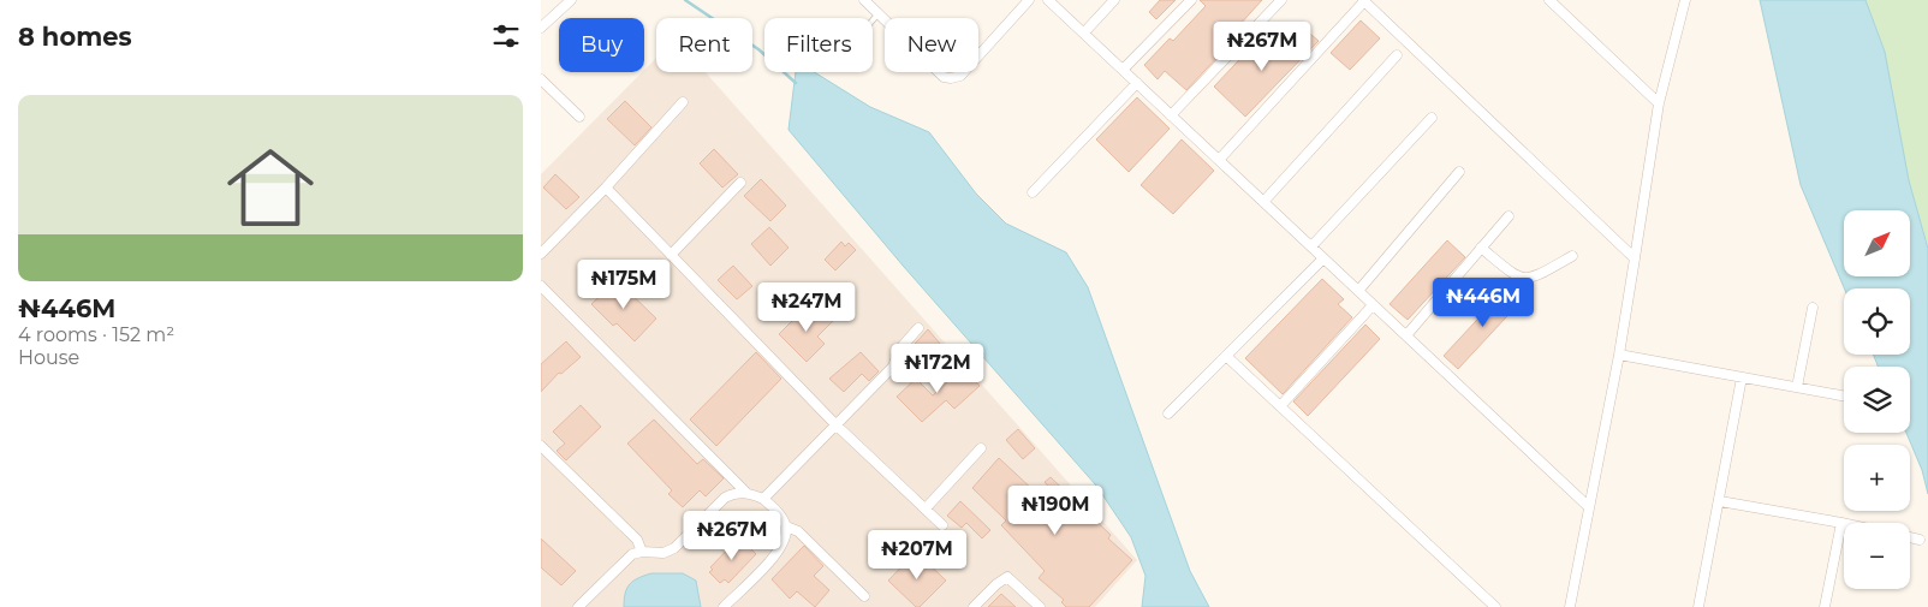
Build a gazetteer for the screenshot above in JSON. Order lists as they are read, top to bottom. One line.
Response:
{"north":"top right","page":{"heading":"8 homes","chip":["Buy","Rent","Filters","New"],"price":["₦267M","₦175M","₦446M","₦247M","₦172M","₦190M","₦267M","₦207M"],"list":[{"name":"₦446M","note":"4 rooms · 152 m² · House"}],"map_buttons":["+","−"]}}
